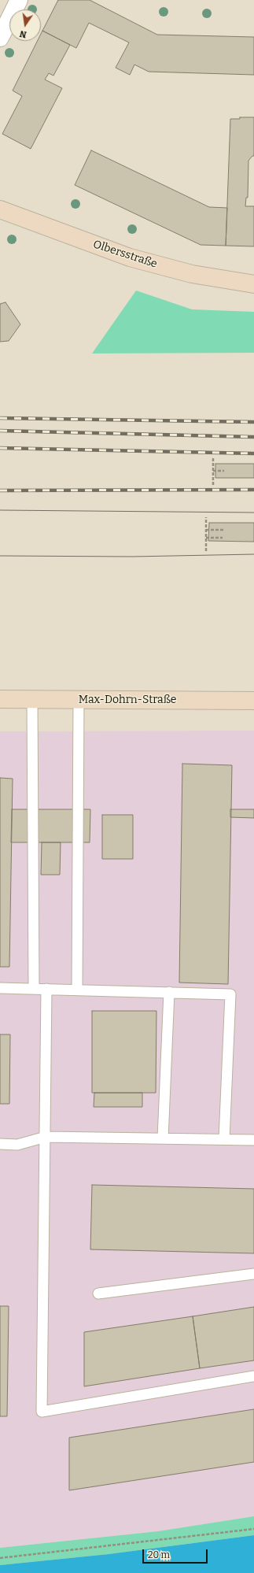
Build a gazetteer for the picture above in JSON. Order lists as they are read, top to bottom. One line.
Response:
{"streets":{"street":["Olbersstraße","Max-Dohrn-Straße"]},"scale_bar":"20 m","north":"bottom"}
